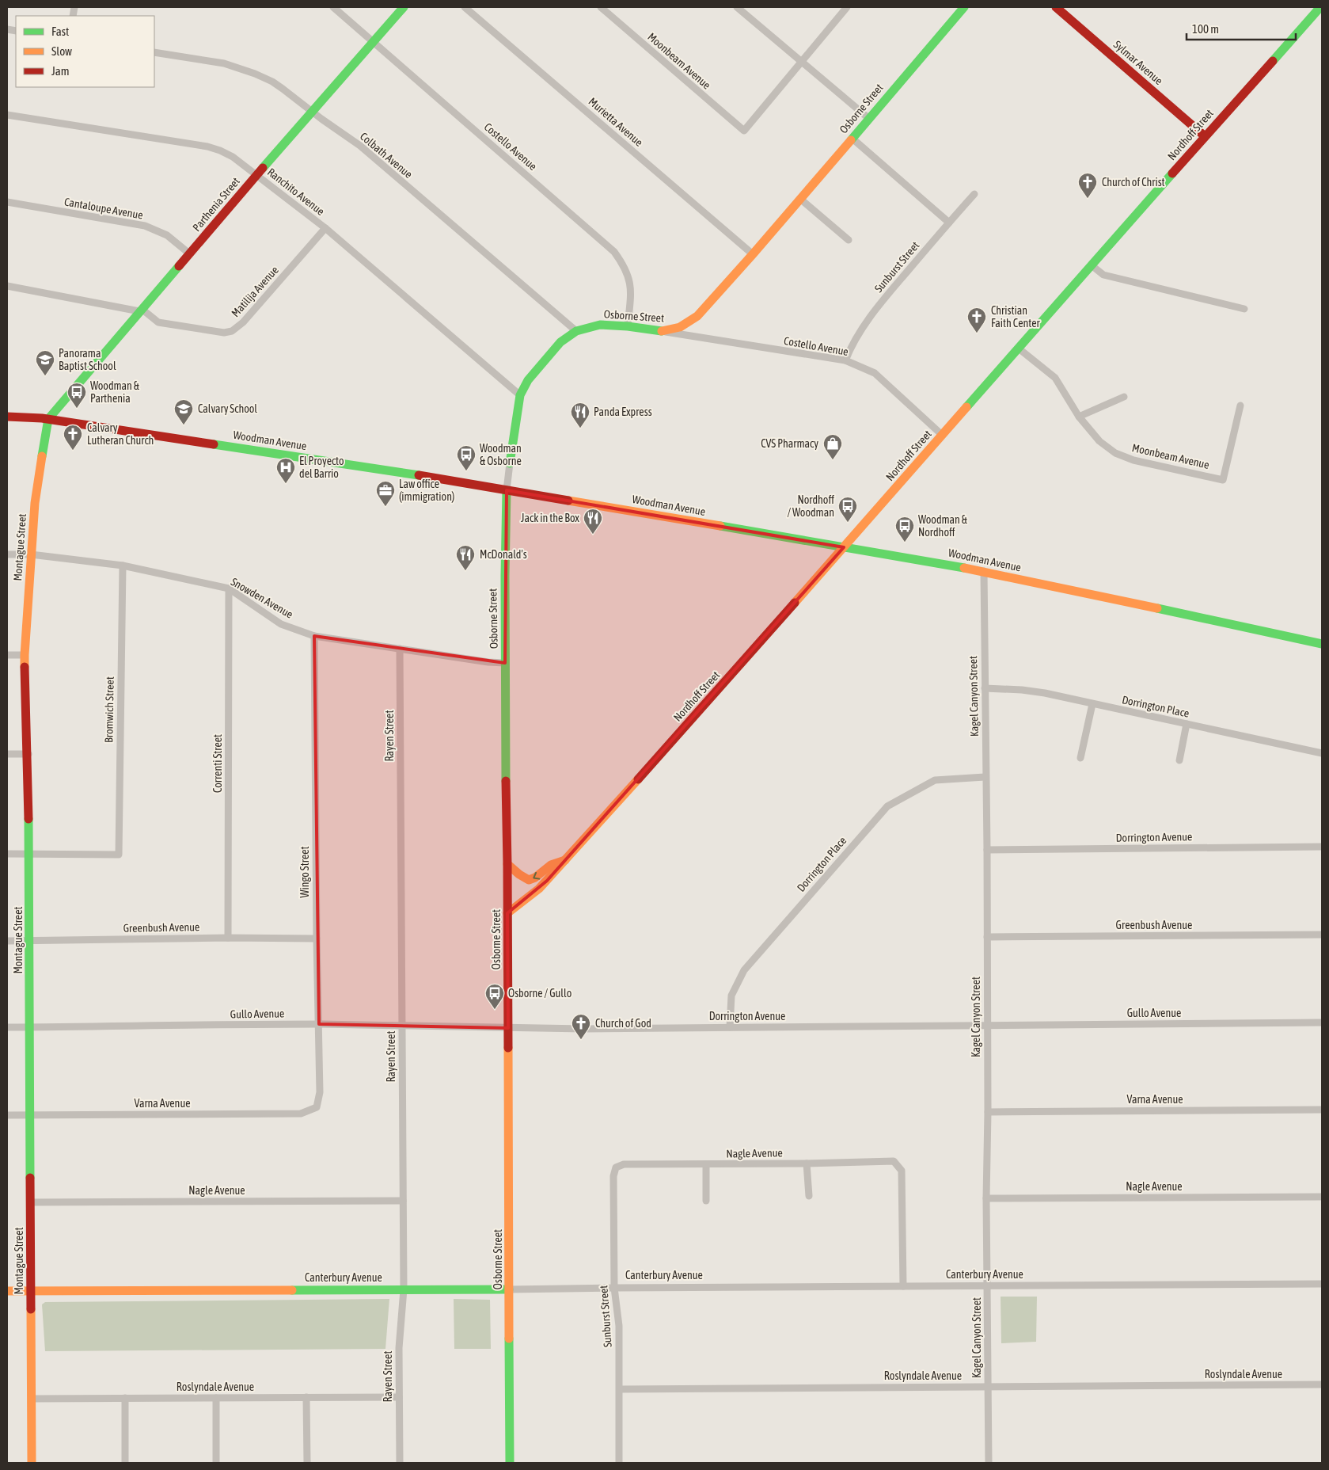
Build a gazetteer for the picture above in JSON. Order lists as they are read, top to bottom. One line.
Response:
{"streets":{"main road":["Sylmar Avenue","Osborne Street","Nordhoff Street","Parthenia Street","Woodman Avenue","Montague Street","Canterbury Avenue"],"street":["Moonbeam Avenue","Murietta Avenue","Costello Avenue","Colbath Avenue","Ranchito Avenue","Cantaloupe Avenue","Sunburst Street","Matilija Avenue","Snowden Avenue","Kagel Canyon Street","Dorrington Place","Bromwich Street","Rayen Street","Correnti Street","Dorrington Avenue","Wingo Street","Greenbush Avenue","Gullo Avenue","Varna Avenue","Nagle Avenue","Roslyndale Avenue"]},"crossings":[["Moonbeam Avenue","Nordhoff Street"],["Sylmar Avenue","Nordhoff Street"],["Osborne Street","Murietta Avenue"],["Osborne Street","Nordhoff Street"],["Osborne Street","Costello Avenue"],["Osborne Street","Colbath Avenue"],["Osborne Street","Ranchito Avenue"],["Osborne Street","Woodman Avenue"],["Osborne Street","Snowden Avenue"],["Osborne Street","Dorrington Avenue"],["Osborne Street","Gullo Avenue"],["Osborne Street","Canterbury Avenue"],["Nordhoff Street","Costello Avenue"],["Nordhoff Street","Woodman Avenue"],["Costello Avenue","Parthenia Street"],["Costello Avenue","Sunburst Street"],["Colbath Avenue","Parthenia Street"],["Ranchito Avenue","Parthenia Street"],["Ranchito Avenue","Matilija Avenue"],["Parthenia Street","Cantaloupe Avenue"],["Parthenia Street","Matilija Avenue"],["Parthenia Street","Woodman Avenue"],["Parthenia Street","Montague Street"],["Sunburst Street","Nagle Avenue"],["Sunburst Street","Canterbury Avenue"],["Sunburst Street","Roslyndale Avenue"],["Woodman Avenue","Montague Street"],["Woodman Avenue","Kagel Canyon Street"],["Montague Street","Snowden Avenue"],["Montague Street","Bromwich Street"],["Montague Street","Greenbush Avenue"],["Montague Street","Gullo Avenue"],["Montague Street","Varna Avenue"],["Montague Street","Nagle Avenue"],["Montague Street","Canterbury Avenue"],["Montague Street","Roslyndale Avenue"],["Snowden Avenue","Bromwich Street"],["Snowden Avenue","Rayen Street"],["Snowden Avenue","Correnti Street"],["Snowden Avenue","Wingo Street"],["Kagel Canyon Street","Dorrington Place"],["Kagel Canyon Street","Dorrington Avenue"],["Kagel Canyon Street","Greenbush Avenue"],["Kagel Canyon Street","Gullo Avenue"],["Kagel Canyon Street","Varna Avenue"],["Kagel Canyon Street","Nagle Avenue"],["Kagel Canyon Street","Canterbury Avenue"],["Kagel Canyon Street","Roslyndale Avenue"],["Dorrington Place","Dorrington Avenue"],["Rayen Street","Gullo Avenue"],["Rayen Street","Nagle Avenue"],["Rayen Street","Canterbury Avenue"],["Rayen Street","Roslyndale Avenue"],["Correnti Street","Greenbush Avenue"],["Dorrington Avenue","Gullo Avenue"],["Wingo Street","Greenbush Avenue"],["Wingo Street","Gullo Avenue"],["Wingo Street","Varna Avenue"],["Nagle Avenue","Canterbury Avenue"]],"places":{"church":["Church of Christ","Christian Faith Center","Calvary Lutheran Church","Church of God"],"school or university":["Panorama Baptist School","Calvary School"],"bus stop":["Woodman & Parthenia","Woodman & Osborne","Nordhoff / Woodman","Woodman & Nordhoff","Osborne / Gullo"],"restaurant":["Panda Express","Jack in the Box","McDonald's"],"shop":["CVS Pharmacy"],"hospital":["El Proyecto del Barrio"],"office":["Law office (immigration)"]},"legend":["Fast","Slow","Jam"],"scale_bar":"100 m"}
